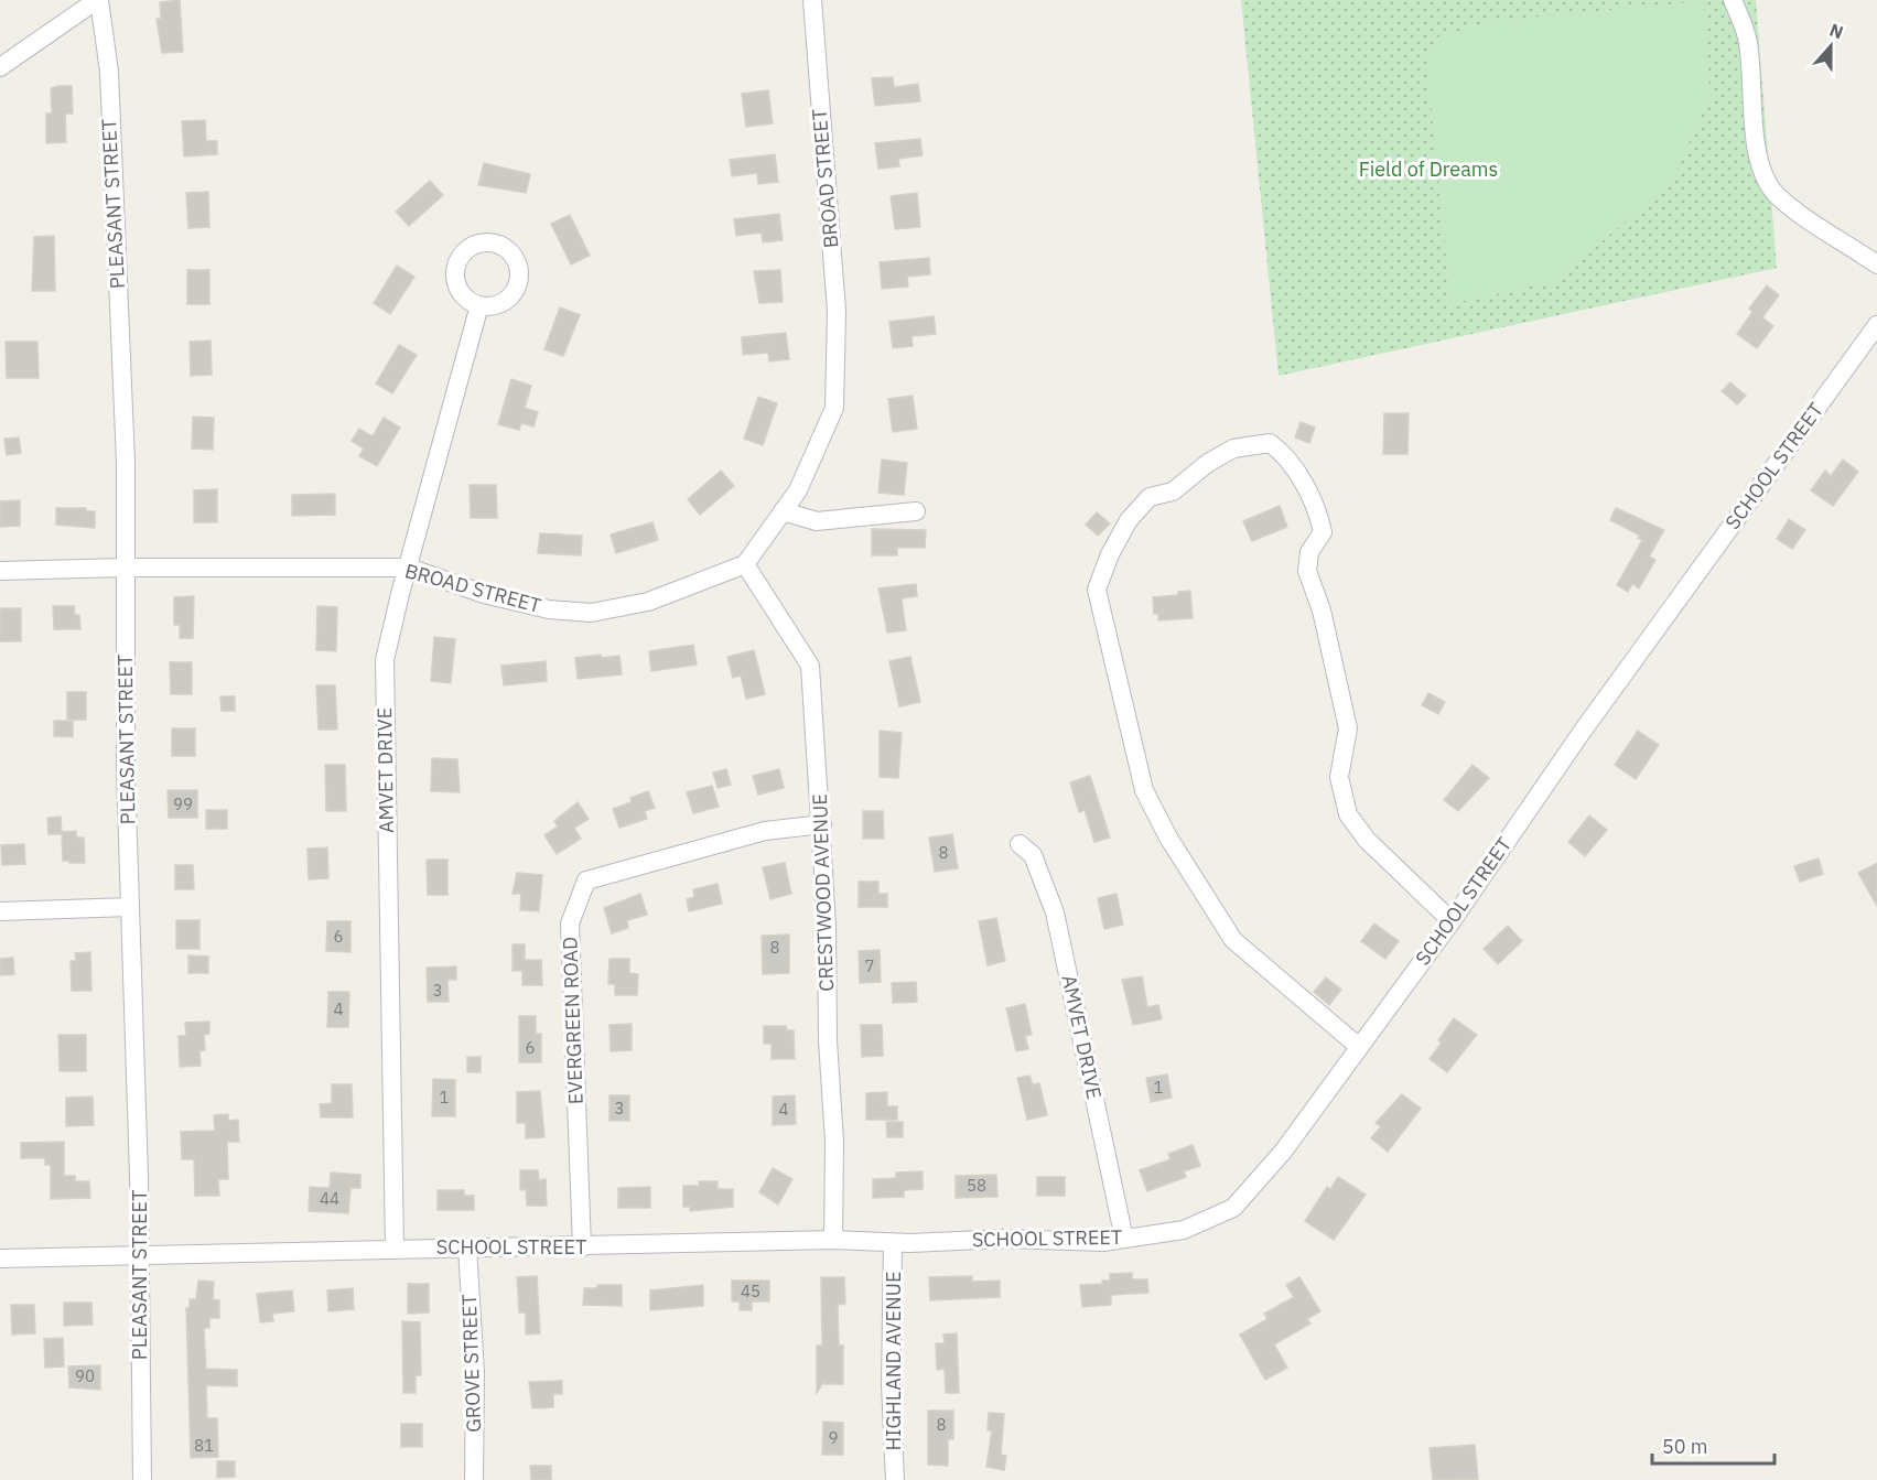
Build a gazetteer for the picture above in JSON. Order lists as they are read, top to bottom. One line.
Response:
{"streets":{"street":["BROAD STREET","PLEASANT STREET","SCHOOL STREET","AMVET DRIVE","CRESTWOOD AVENUE","EVERGREEN ROAD","HIGHLAND AVENUE","GROVE STREET"]},"crossings":[["BROAD STREET","PLEASANT STREET"],["BROAD STREET","AMVET DRIVE"],["BROAD STREET","CRESTWOOD AVENUE"],["PLEASANT STREET","SCHOOL STREET"],["SCHOOL STREET","AMVET DRIVE"],["SCHOOL STREET","CRESTWOOD AVENUE"],["SCHOOL STREET","EVERGREEN ROAD"],["SCHOOL STREET","HIGHLAND AVENUE"],["SCHOOL STREET","GROVE STREET"],["CRESTWOOD AVENUE","EVERGREEN ROAD"]],"parks":["Field of Dreams"],"house_numbers":["99","8","6","8","7","3","4","6","1","1","3","4","58","44","45","90","8","9","81"],"scale_bar":"50 m","north":"top"}
